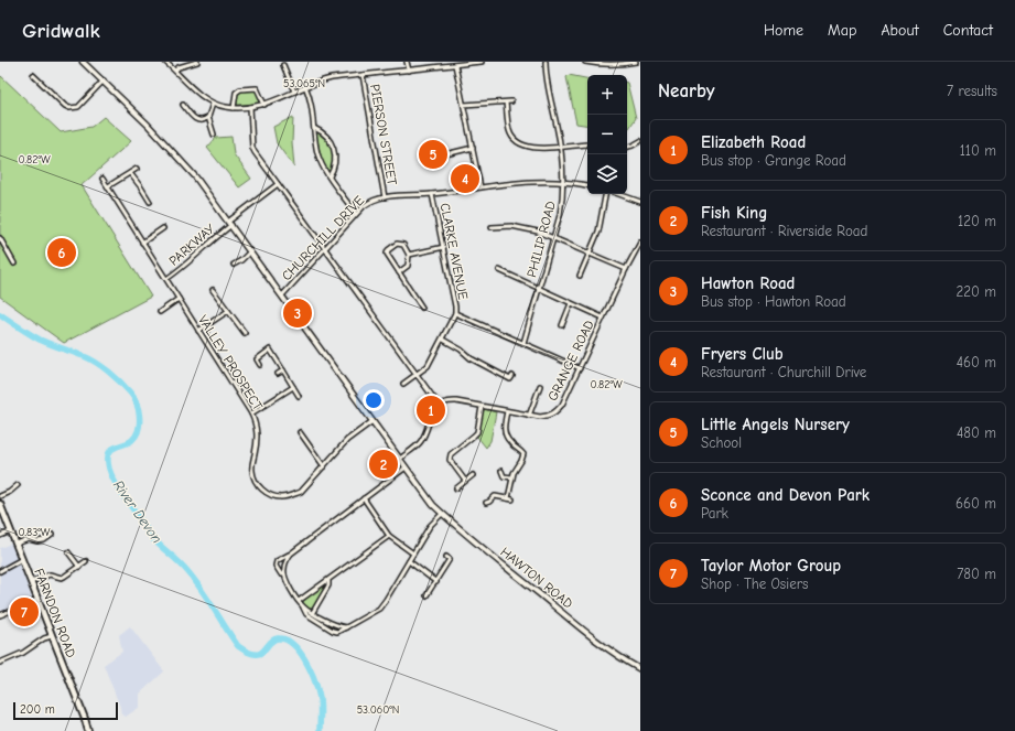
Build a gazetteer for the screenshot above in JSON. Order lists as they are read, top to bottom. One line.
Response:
{"streets":{"main road":["FARNDON ROAD"],"street":["PIERSON STREET","CHURCHILL DRIVE","PHILIP ROAD","PARKWAY","CLARKE AVENUE","GRANGE ROAD","VALLEY PROSPECT","HAWTON ROAD"]},"crossings":[["PIERSON STREET","CHURCHILL DRIVE"],["CHURCHILL DRIVE","PHILIP ROAD"],["CHURCHILL DRIVE","CLARKE AVENUE"],["CHURCHILL DRIVE","HAWTON ROAD"],["PARKWAY","VALLEY PROSPECT"],["PARKWAY","HAWTON ROAD"],["VALLEY PROSPECT","HAWTON ROAD"]],"water":["River Devon"],"scale_bar":"200 m","page":{"header":"Gridwalk","nav":["Home","Map","About","Contact"],"heading":["Nearby","7 results"],"map_buttons":["+","−"],"list":[{"mark":"1","name":"Elizabeth Road","note":"Bus stop · Grange Road","value":"110 m"},{"mark":"2","name":"Fish King","note":"Restaurant · Riverside Road","value":"120 m"},{"mark":"3","name":"Hawton Road","note":"Bus stop · Hawton Road","value":"220 m"},{"mark":"4","name":"Fryers Club","note":"Restaurant · Churchill Drive","value":"460 m"},{"mark":"5","name":"Little Angels Nursery","note":"School","value":"480 m"},{"mark":"6","name":"Sconce and Devon Park","note":"Park","value":"660 m"},{"mark":"7","name":"Taylor Motor Group","note":"Shop · The Osiers","value":"780 m"}],"pins":["5","4","6","3","1","2","7"],"scale":"200 m"},"coordinates":["53.065°N","0.82°W","0.83°W","53.060°N"]}
